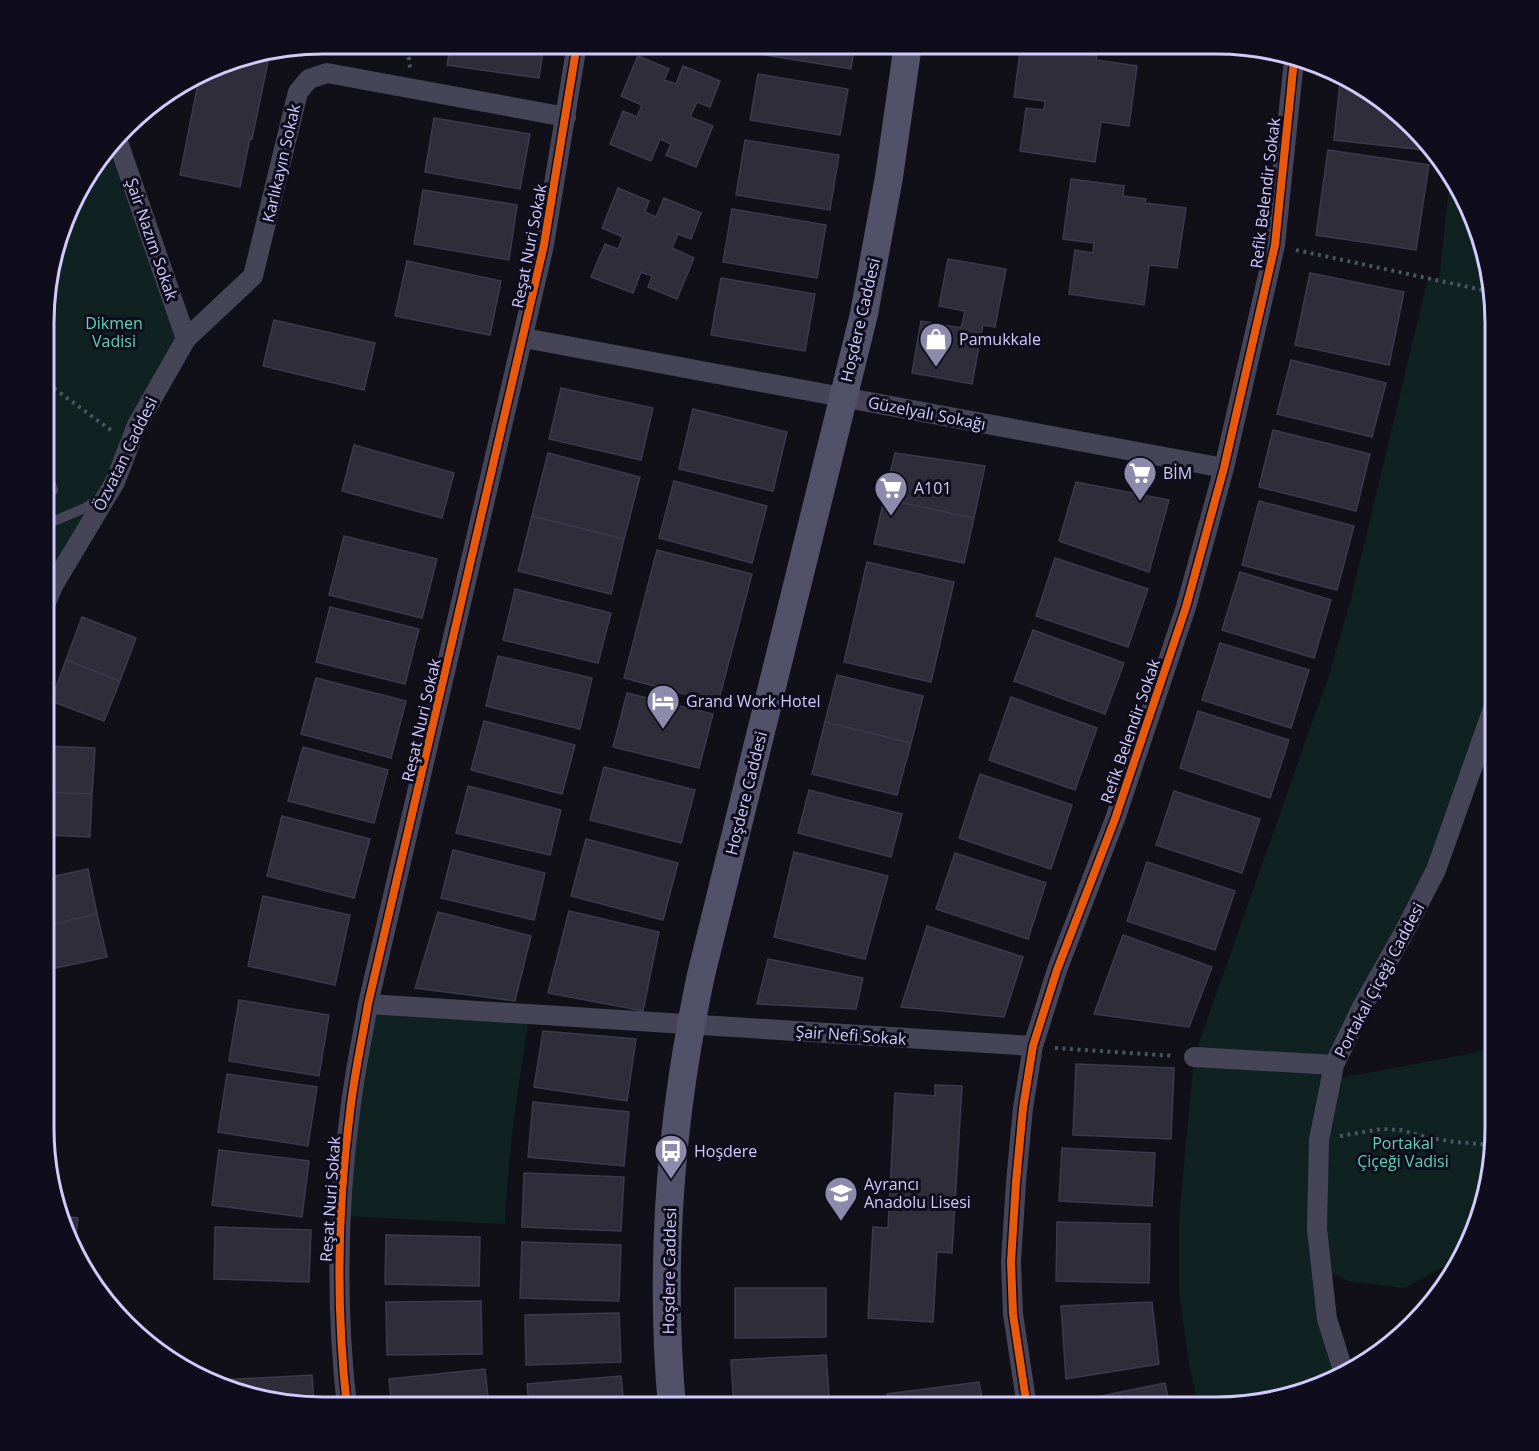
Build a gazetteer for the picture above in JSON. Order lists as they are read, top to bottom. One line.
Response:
{"streets":{"main road":["Hoşdere Caddesi"],"street":["Karlıkayın Sokak","Refik Belendir Sokak","Şair Nazım Sokak","Reşat Nuri Sokak","Güzelyalı Sokağı","Özvatan Caddesi","Portakal Çiçeği Caddesi","Şair Nefi Sokak"]},"crossings":[["Karlıkayın Sokak","Şair Nazım Sokak"],["Karlıkayın Sokak","Reşat Nuri Sokak"],["Karlıkayın Sokak","Özvatan Caddesi"],["Refik Belendir Sokak","Güzelyalı Sokağı"],["Refik Belendir Sokak","Şair Nefi Sokak"],["Şair Nazım Sokak","Özvatan Caddesi"],["Reşat Nuri Sokak","Güzelyalı Sokağı"],["Reşat Nuri Sokak","Şair Nefi Sokak"],["Hoşdere Caddesi","Güzelyalı Sokağı"],["Hoşdere Caddesi","Şair Nefi Sokak"]],"parks":["Dikmen Vadisi","Portakal Çiçeği Vadisi"],"places":{"shop":["Pamukkale"],"supermarket":["BİM","A101"],"hotel":["Grand Work Hotel"],"bus stop":["Hoşdere"],"school or university":["Ayrancı Anadolu Lisesi"]}}
